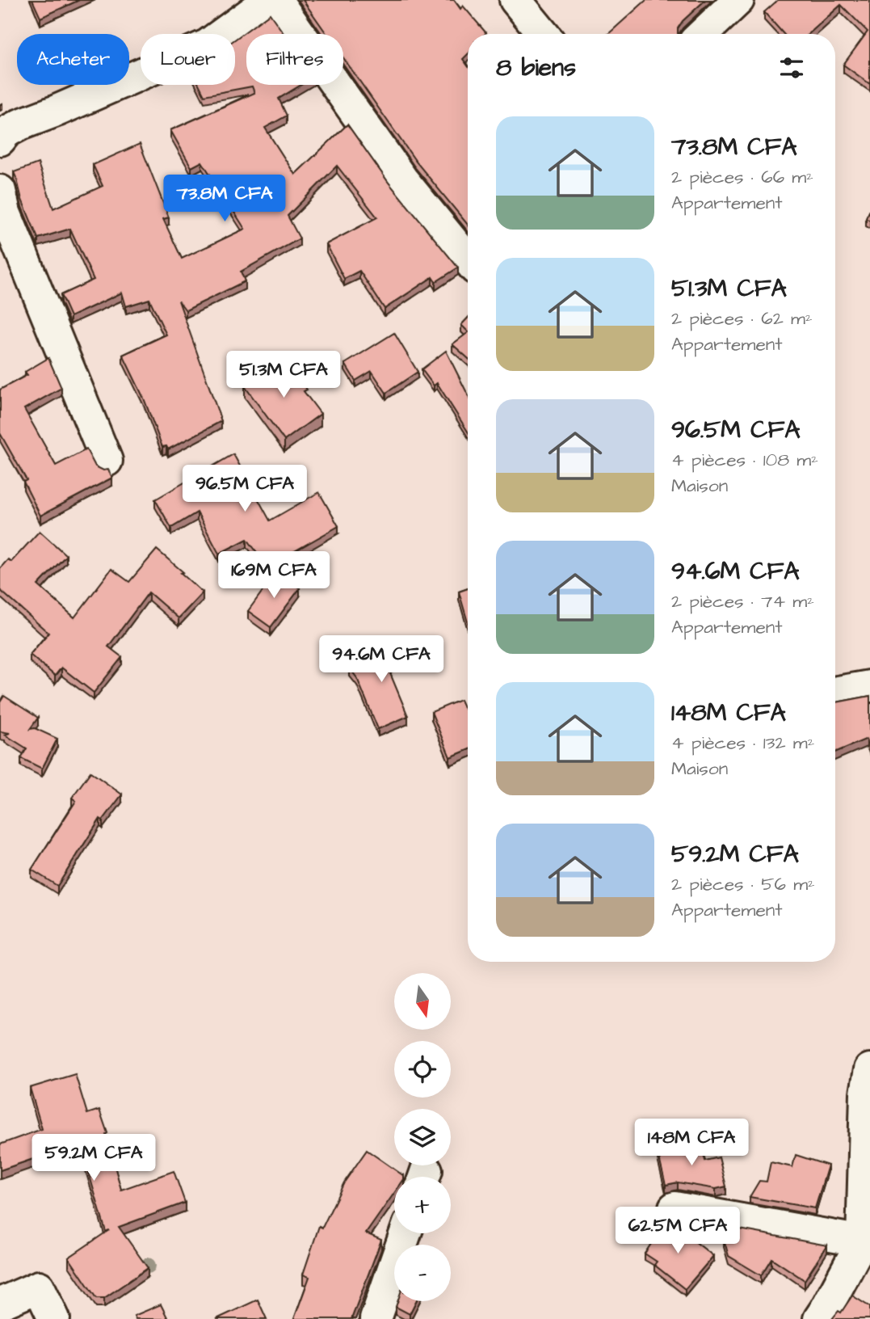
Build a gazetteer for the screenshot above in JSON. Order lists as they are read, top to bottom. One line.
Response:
{"north":"bottom","page":{"chip":["Acheter","Louer","Filtres"],"heading":"8 biens","list":[{"name":"73.8M CFA","note":"2 pièces · 66 m² · Appartement"},{"name":"51.3M CFA","note":"2 pièces · 62 m² · Appartement"},{"name":"96.5M CFA","note":"4 pièces · 108 m² · Maison"},{"name":"94.6M CFA","note":"2 pièces · 74 m² · Appartement"},{"name":"148M CFA","note":"4 pièces · 132 m² · Maison"},{"name":"59.2M CFA","note":"2 pièces · 56 m² · Appartement"}],"price":["73.8M CFA","51.3M CFA","96.5M CFA","169M CFA","94.6M CFA","148M CFA","59.2M CFA","62.5M CFA"],"map_buttons":["+","−"]}}
